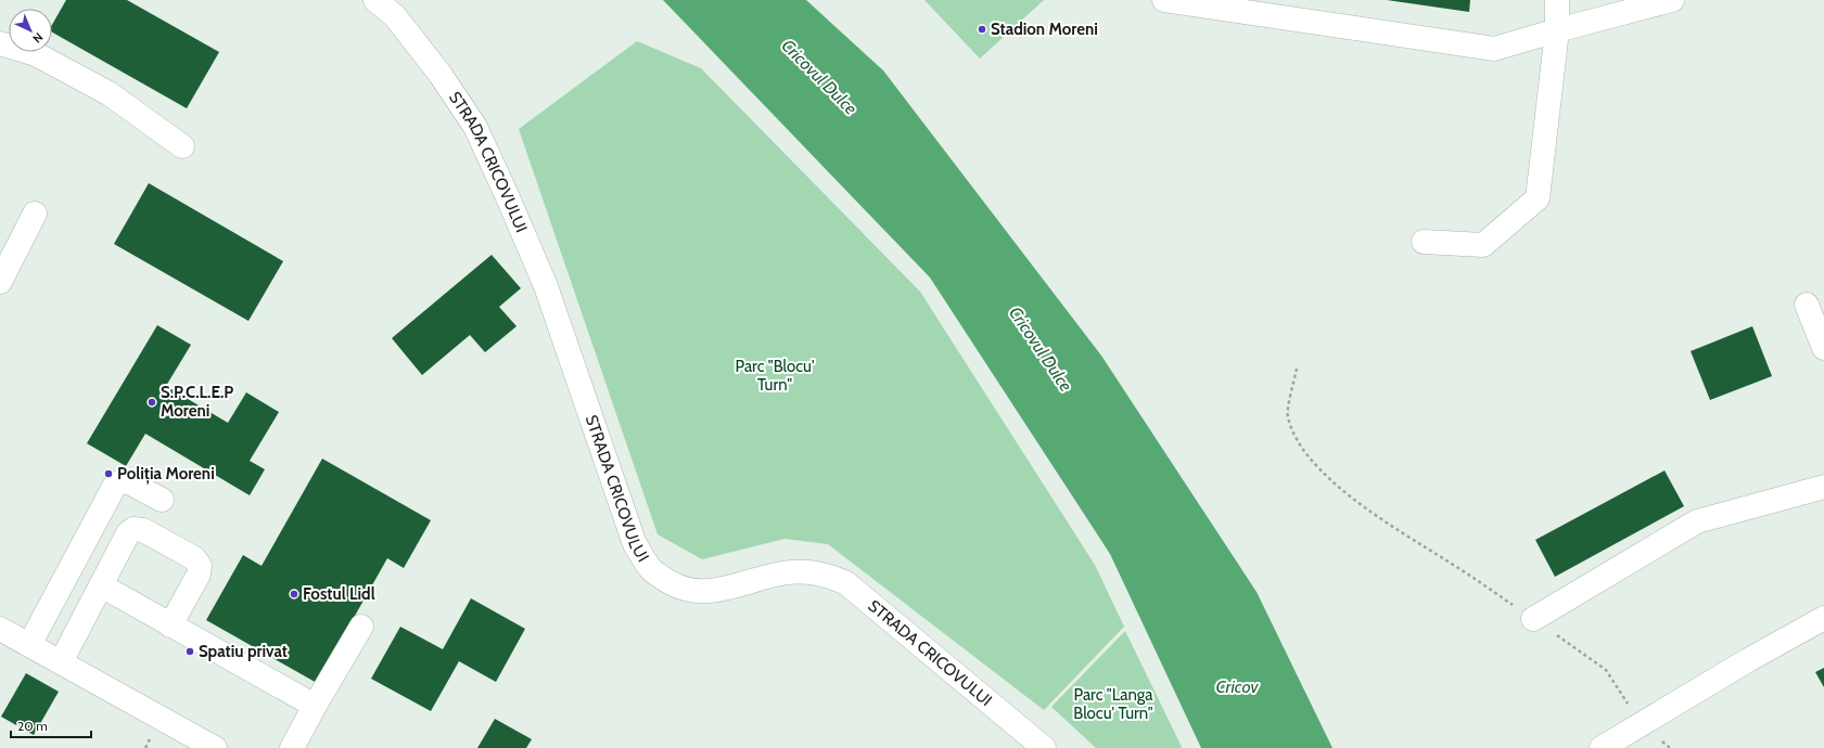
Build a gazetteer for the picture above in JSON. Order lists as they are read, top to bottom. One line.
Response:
{"streets":{"street":["STRADA CRICOVULUI"]},"water":["Cricovul Dulce","Cricov"],"parks":["Parc \"Blocu' Turn\"","Parc \"Langa Blocu' Turn\""],"places":["Stadion Moreni","S.P.C.L.E.P Moreni","Poliția Moreni","Fostul Lidl","Spatiu privat"],"scale_bar":"20 m","north":"bottom right"}
